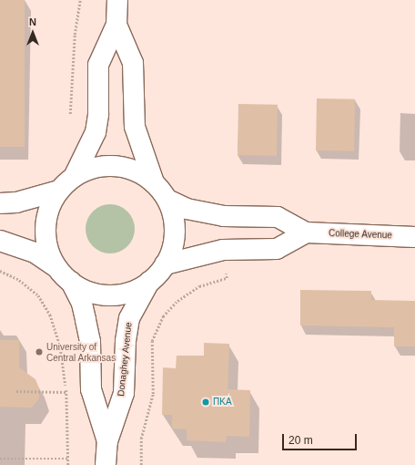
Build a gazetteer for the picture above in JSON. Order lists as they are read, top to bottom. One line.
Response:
{"streets":{"street":["College Avenue","Donaghey Avenue"]},"crossings":[["College Avenue","Donaghey Avenue"]],"places":["University of Central Arkansas","ΠΚΑ"],"scale_bar":"20 m","north":"top"}
